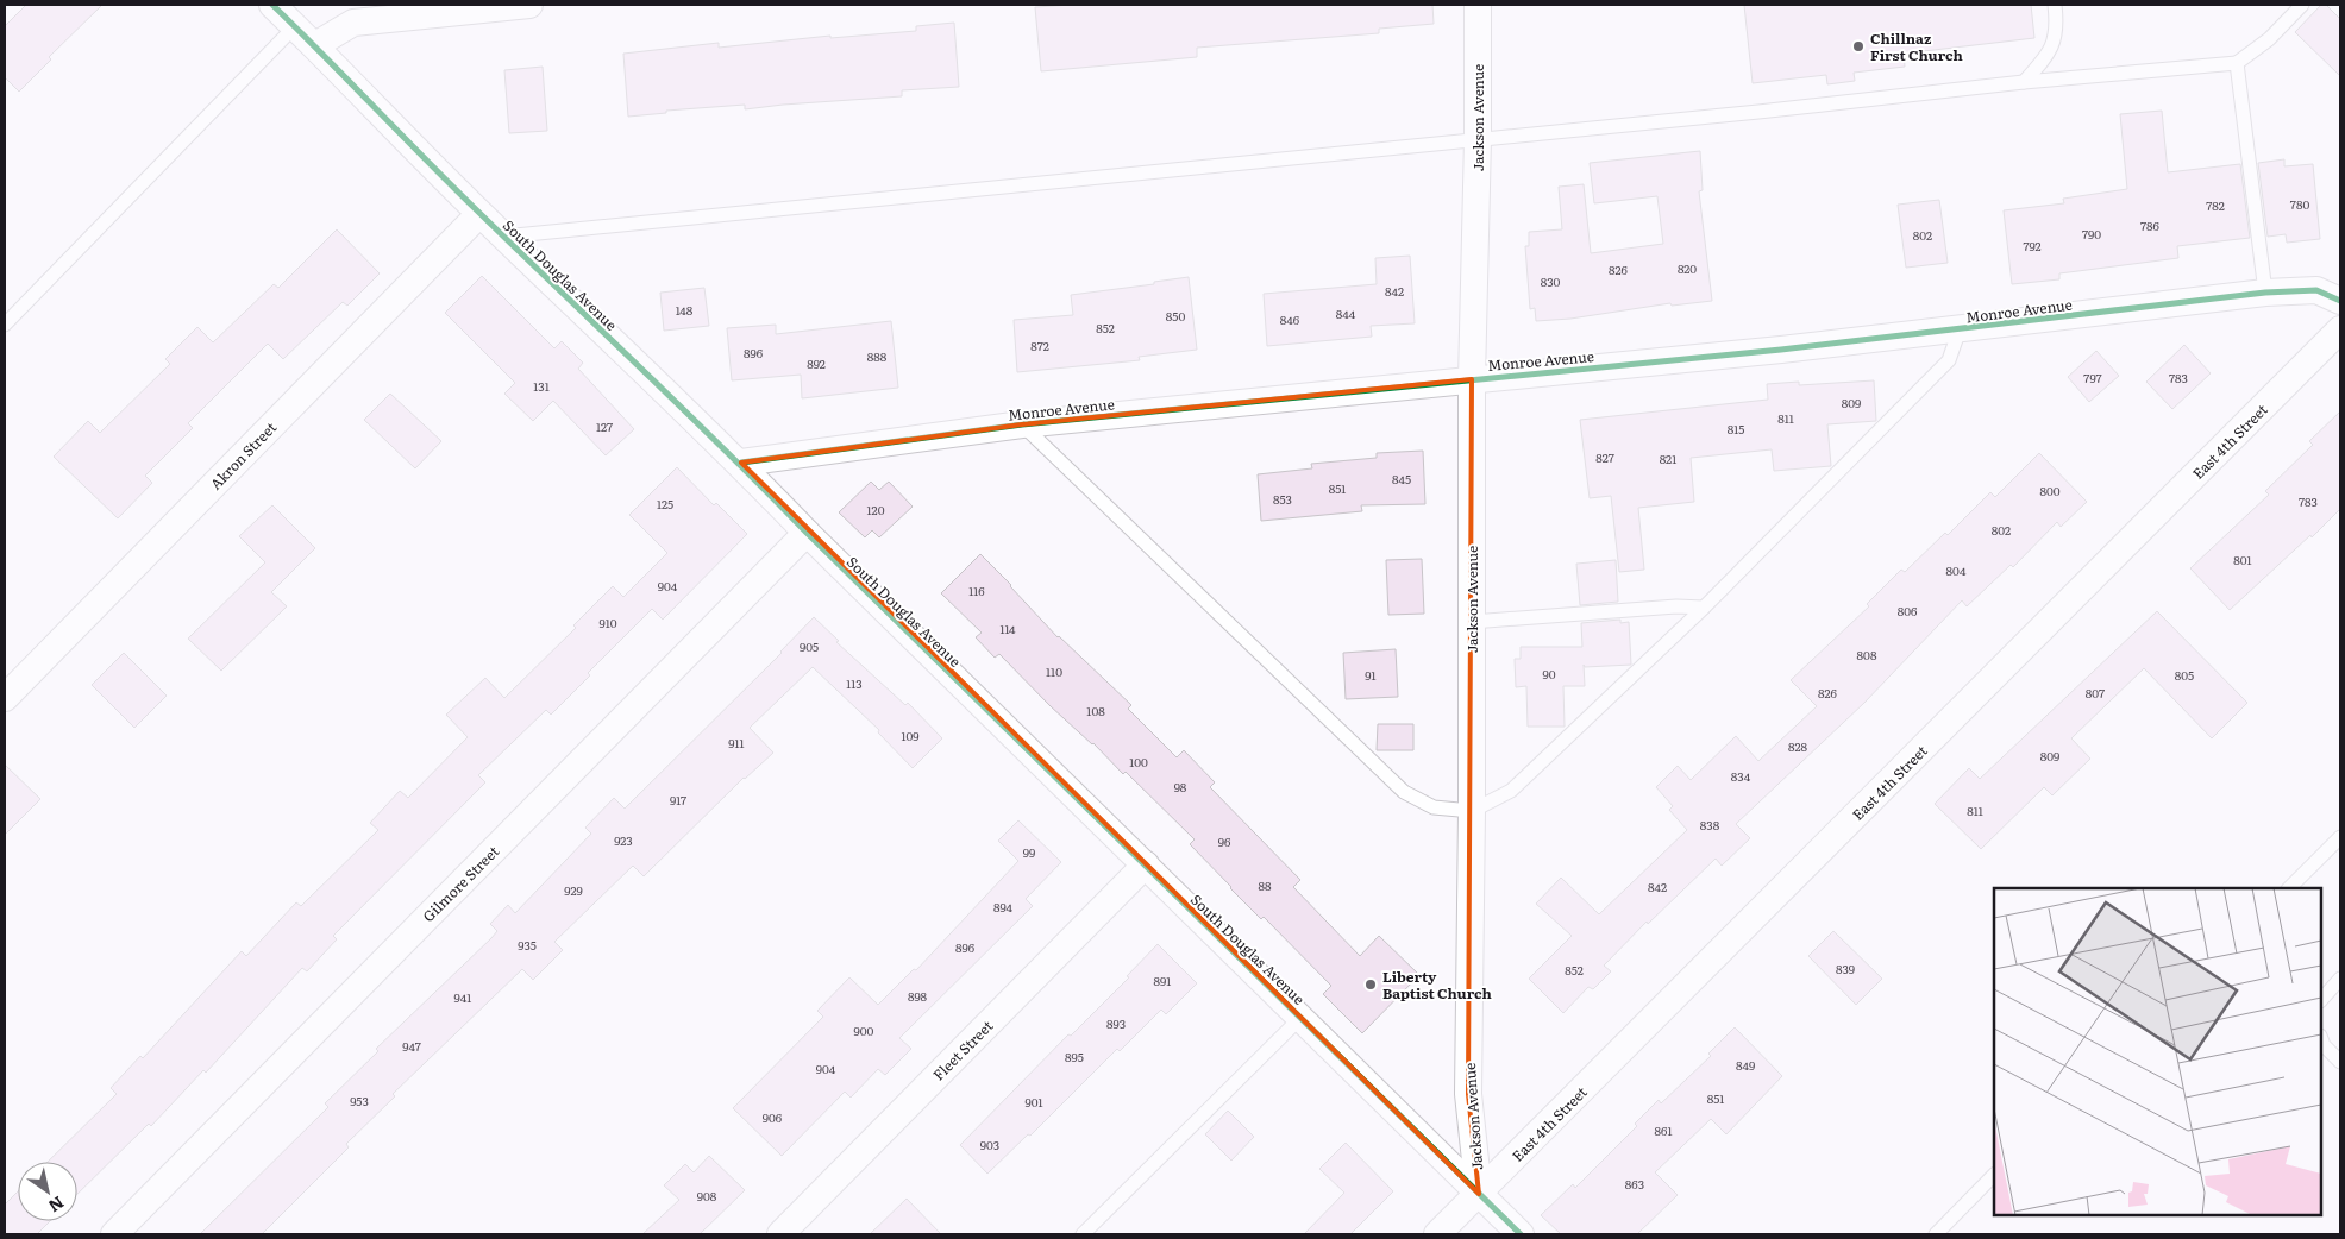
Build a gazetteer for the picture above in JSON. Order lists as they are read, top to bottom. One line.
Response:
{"streets":{"street":["Jackson Avenue","South Douglas Avenue","Monroe Avenue","East 4th Street","Akron Street","Gilmore Street","Fleet Street"]},"crossings":[["Jackson Avenue","South Douglas Avenue"],["Jackson Avenue","Monroe Avenue"],["Jackson Avenue","East 4th Street"],["South Douglas Avenue","Monroe Avenue"],["South Douglas Avenue","East 4th Street"],["South Douglas Avenue","Akron Street"],["South Douglas Avenue","Gilmore Street"],["South Douglas Avenue","Fleet Street"]],"places":["Chillnaz First Church","Liberty Baptist Church"],"house_numbers":["780","782","786","790","802","792","820","826","830","842","148","844","850","846","852","872","896","888","892","797","783","131","809","811","127","815","827","821","845","851","800","853","783","125","120","802","801","804","904","116","806","910","114","905","808","110","90","91","805","113","826","807","108","109","911","828","809","100","834","98","917","811","838","923","96","99","88","842","929","894","935","896","839","852","891","898","941","893","900","947","895","849","904","851","953","901","906","861","903","863","908"],"north":"bottom right"}
